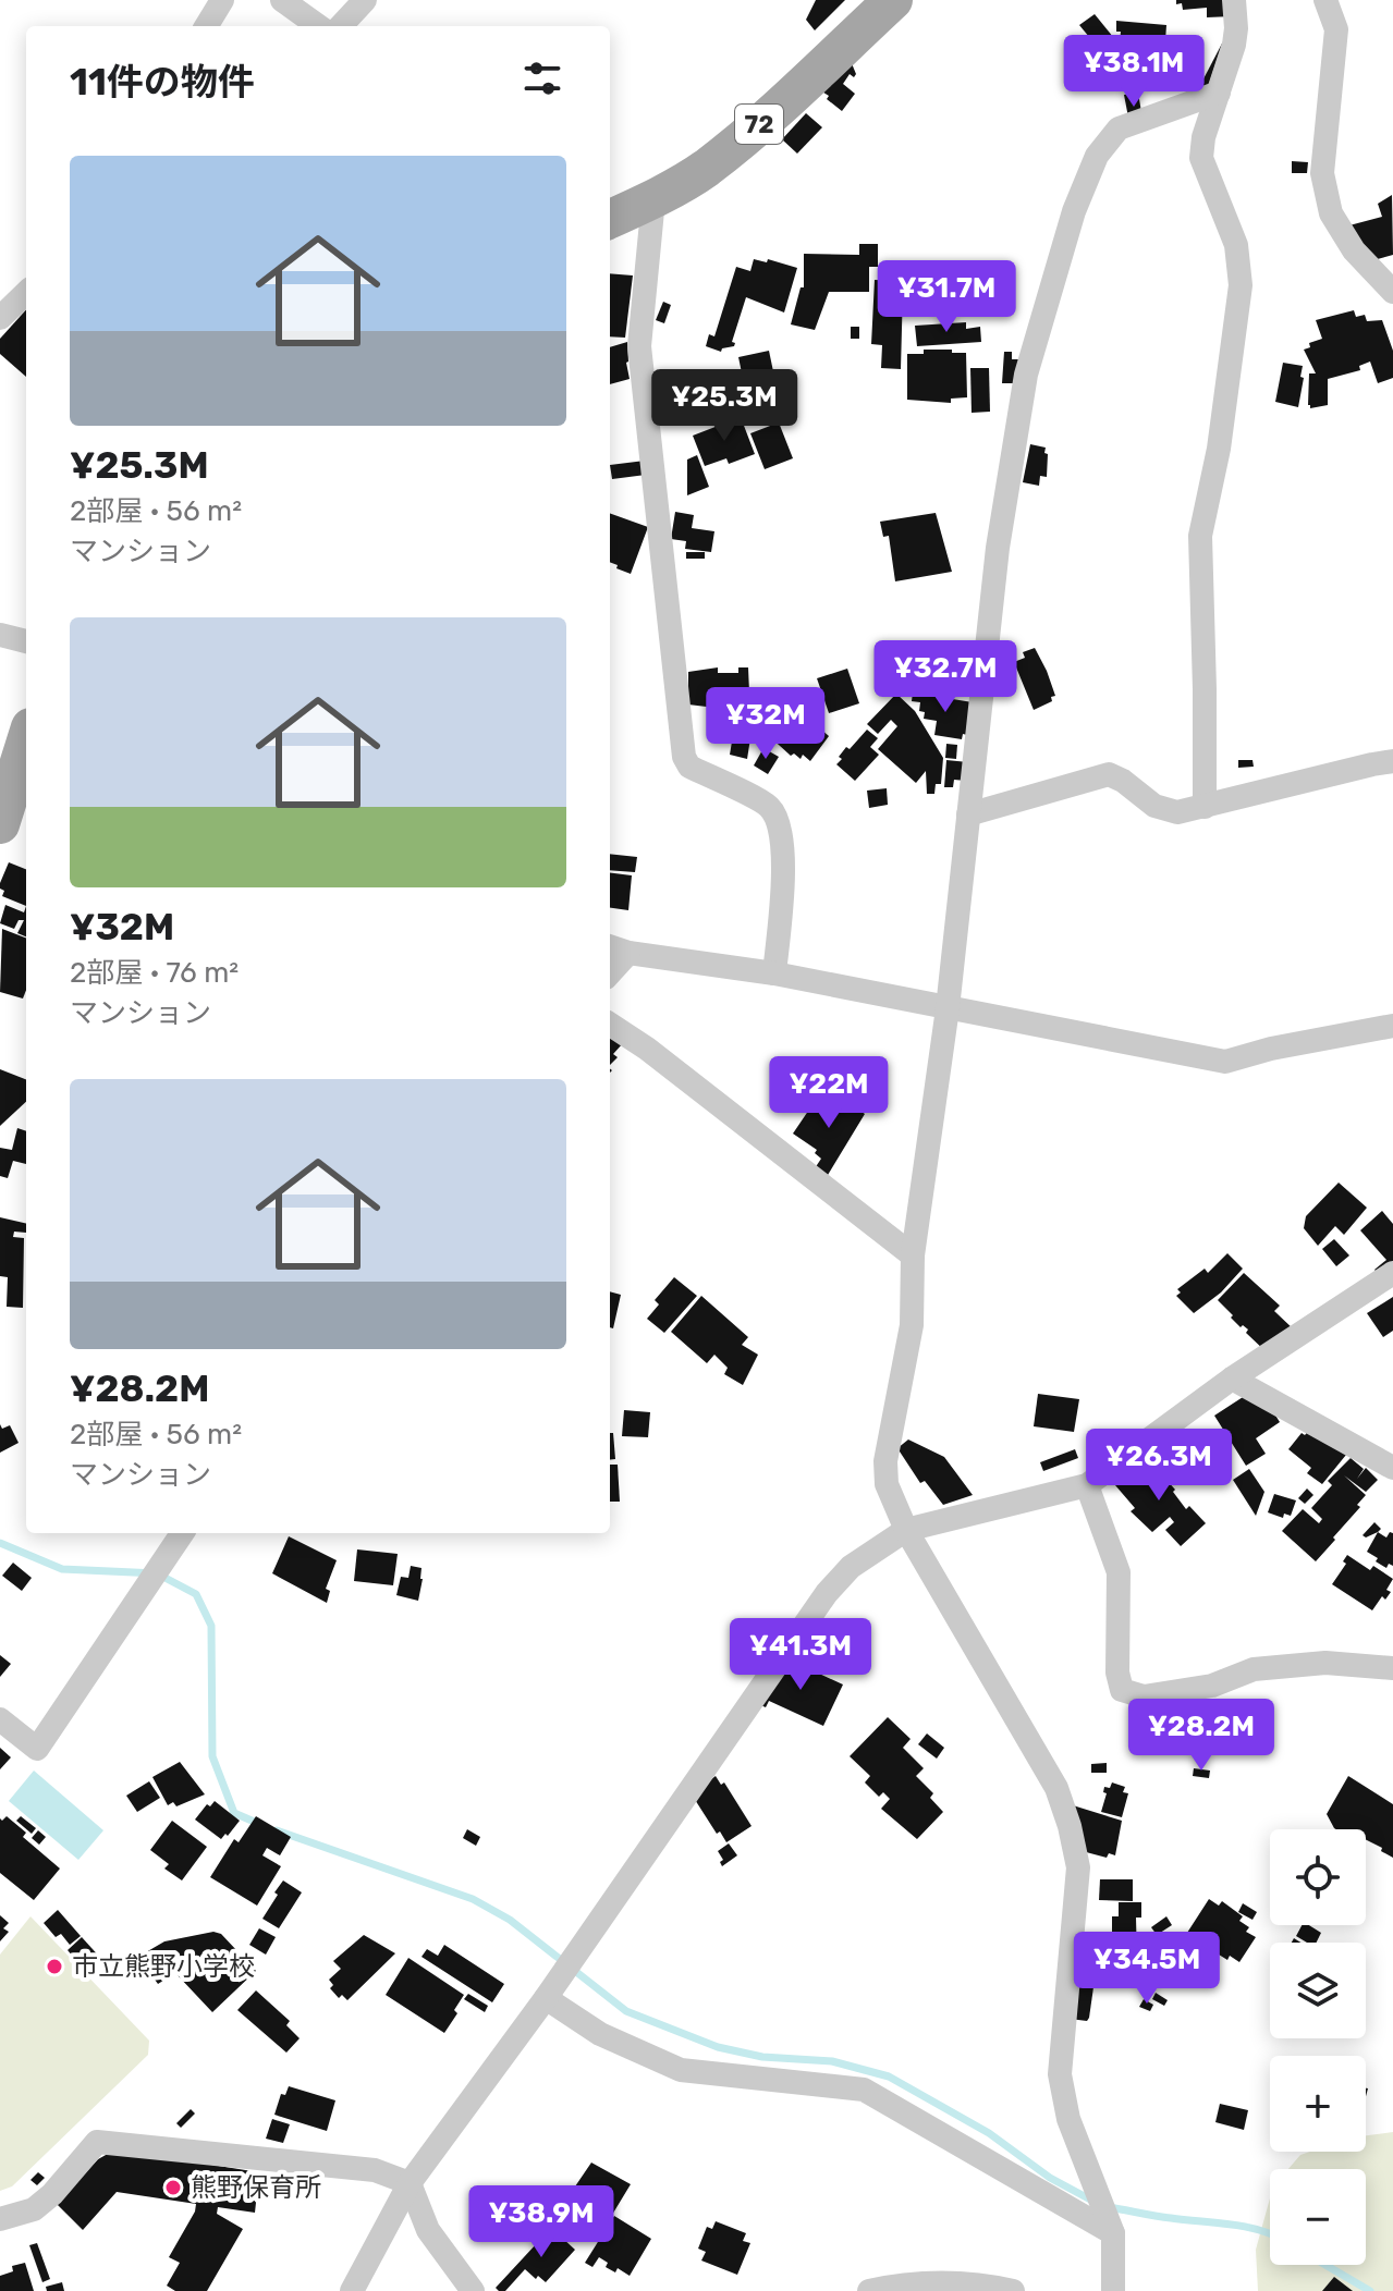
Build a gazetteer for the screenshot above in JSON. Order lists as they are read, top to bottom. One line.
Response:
{"streets":{"main road":["72"]},"places":["市立熊野小学校","熊野保育所"],"page":{"heading":"11件の物件","price":["¥38.1M","¥31.7M","¥25.3M","¥32.7M","¥32M","¥22M","¥26.3M","¥41.3M","¥28.2M","¥34.5M","¥38.9M"],"list":[{"name":"¥25.3M","note":"2部屋 · 56 m² · マンション"},{"name":"¥32M","note":"2部屋 · 76 m² · マンション"},{"name":"¥28.2M","note":"2部屋 · 56 m² · マンション"}],"map_buttons":["+","−"]}}
